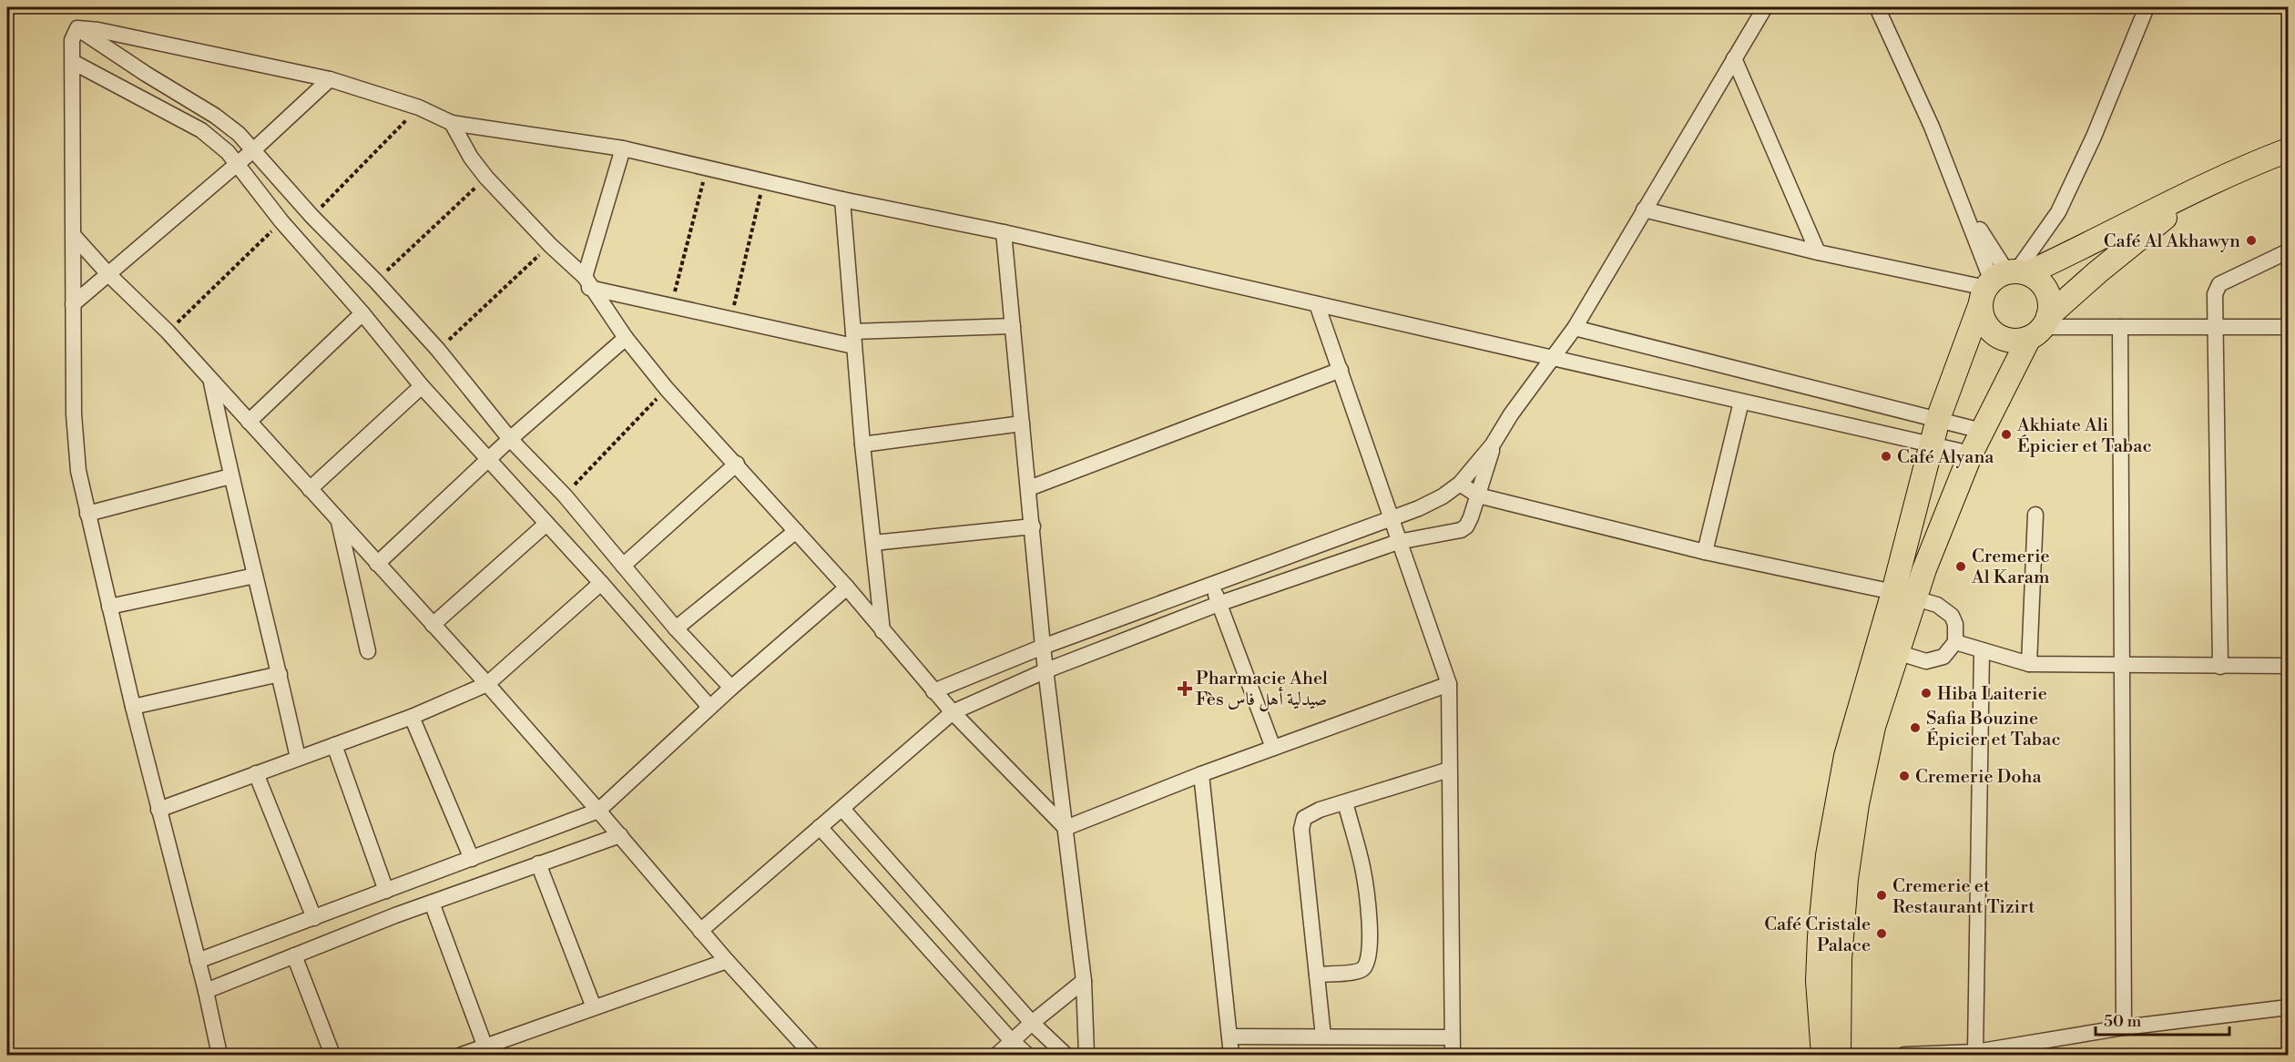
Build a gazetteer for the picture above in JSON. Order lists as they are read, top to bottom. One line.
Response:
{"places":{"other":["Café Al Akhawyn","Akhiate Ali Épicier et Tabac","Café Alyana","Cremerie Al Karam","Hiba Laiterie","Safia Bouzine Épicier et Tabac","Cremerie Doha","Cremerie et Restaurant Tizirt","Café Cristale Palace"],"health":["Pharmacie Ahel Fès صيدلية أهل فاس"]},"scale_bar":"50 m"}
